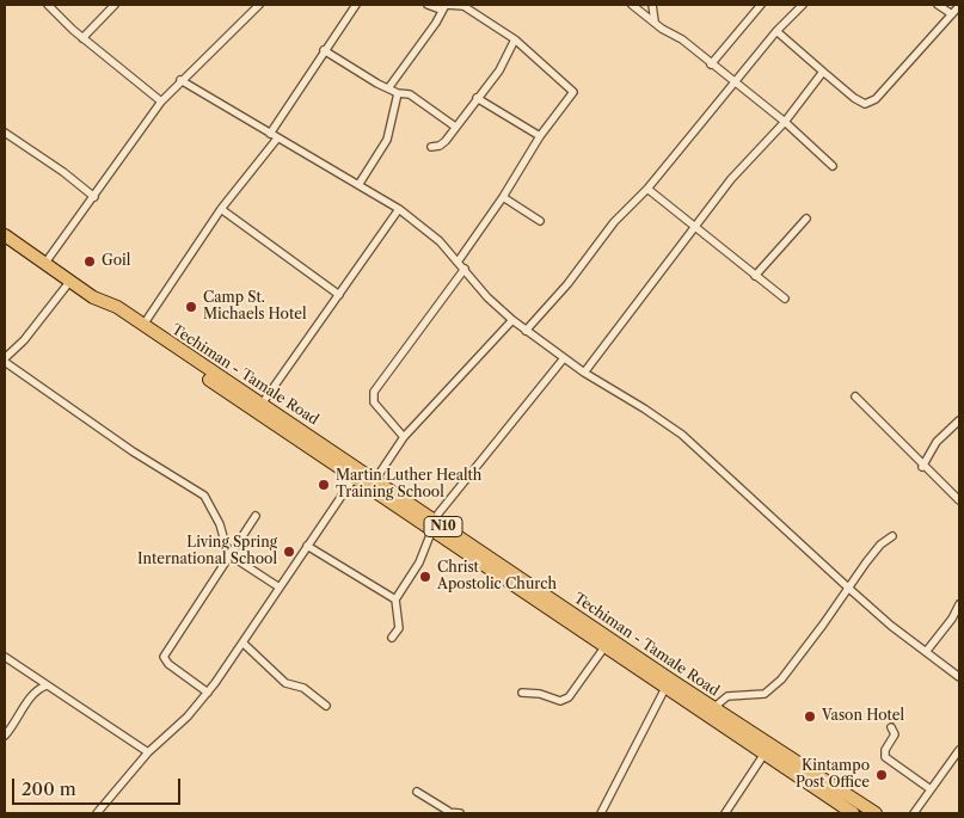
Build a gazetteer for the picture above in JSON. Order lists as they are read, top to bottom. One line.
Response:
{"streets":{"highway":["Techiman - Tamale Road","N10"]},"places":["Goil","Camp St. Michaels Hotel","Martin Luther Health Training School","Living Spring International School","Christ Apostolic Church","Vason Hotel","Kintampo Post Office"],"scale_bar":"200 m"}
